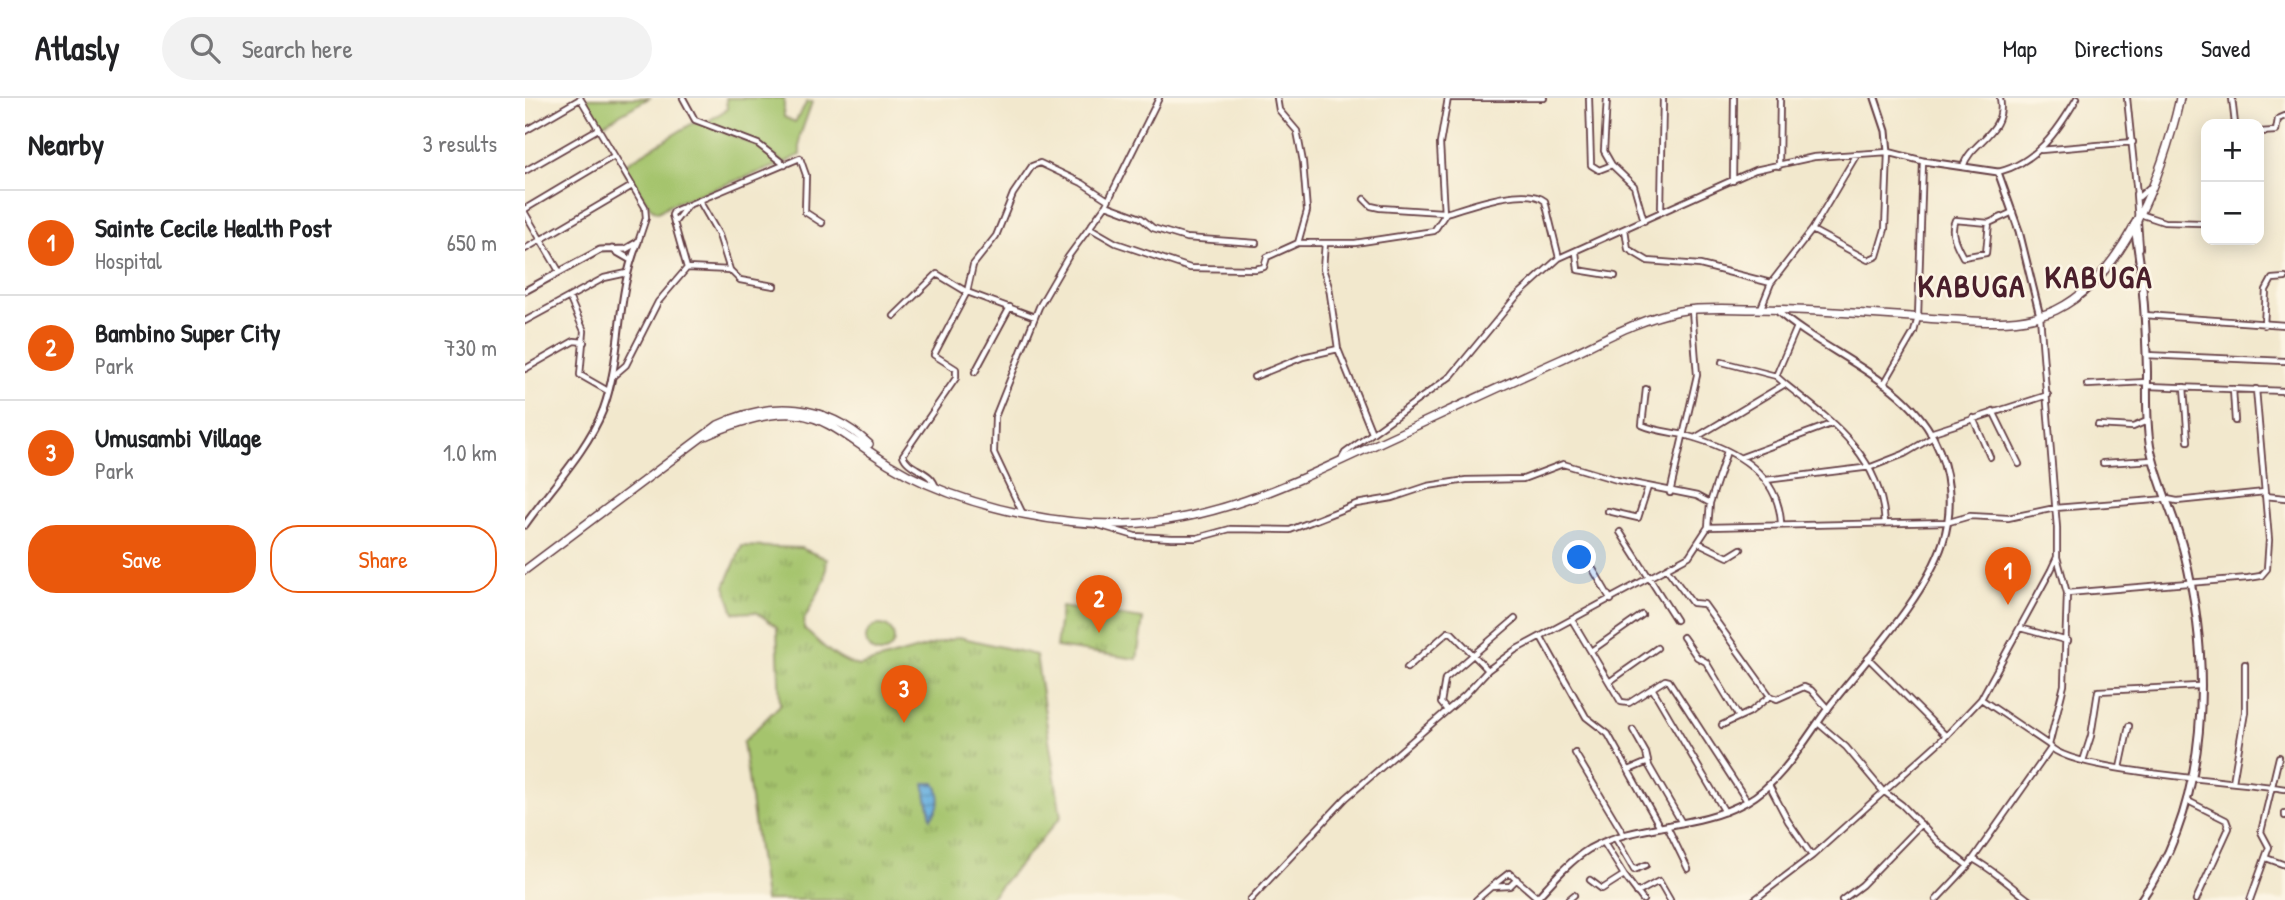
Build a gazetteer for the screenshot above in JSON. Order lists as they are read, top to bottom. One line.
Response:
{"districts":["KABUGA","KABUGA"],"page":{"header":"Atlasly","search":"Search here","nav":["Map","Directions","Saved"],"heading":["Nearby","3 results"],"map_buttons":["+","−"],"list":[{"mark":"1","name":"Sainte Cecile Health Post","note":"Hospital","value":"650 m"},{"mark":"2","name":"Bambino Super City","note":"Park","value":"730 m"},{"mark":"3","name":"Umusambi Village","note":"Park","value":"1.0 km"}],"buttons":["Save","Share"],"pins":["1","2","3"]}}
